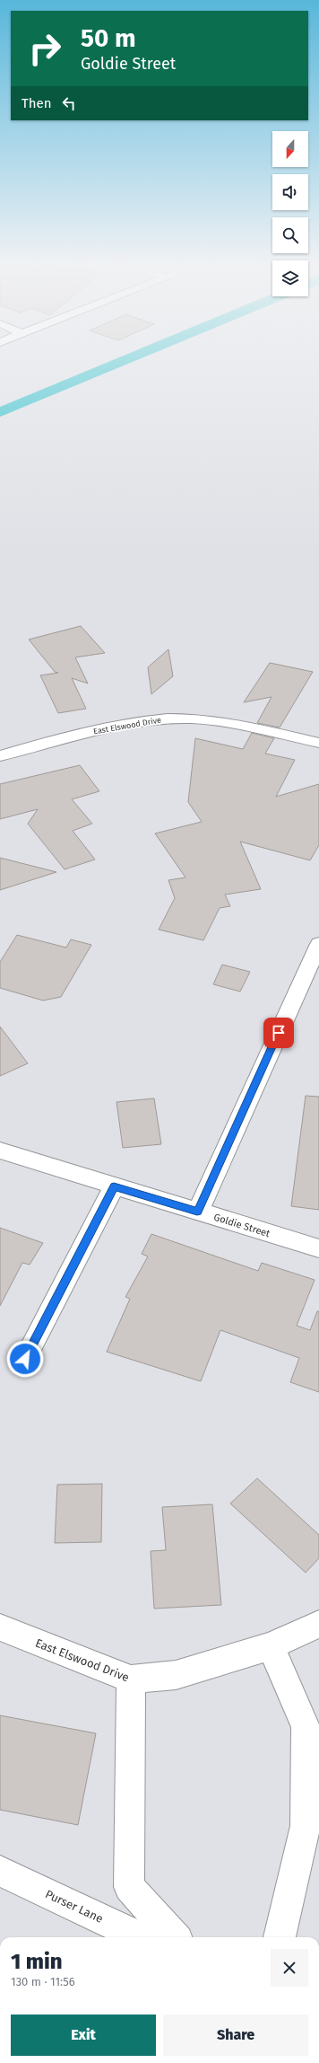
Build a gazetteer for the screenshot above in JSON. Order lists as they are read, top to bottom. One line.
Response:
{"streets":{"street":["East Elswood Drive","Goldie Street","Purser Lane"]},"north":"bottom","page":{"turn":["50 m","Goldie Street"],"then":"Then","heading":["1 min","130 m · 11:56"],"buttons":["Exit","Share"]}}
